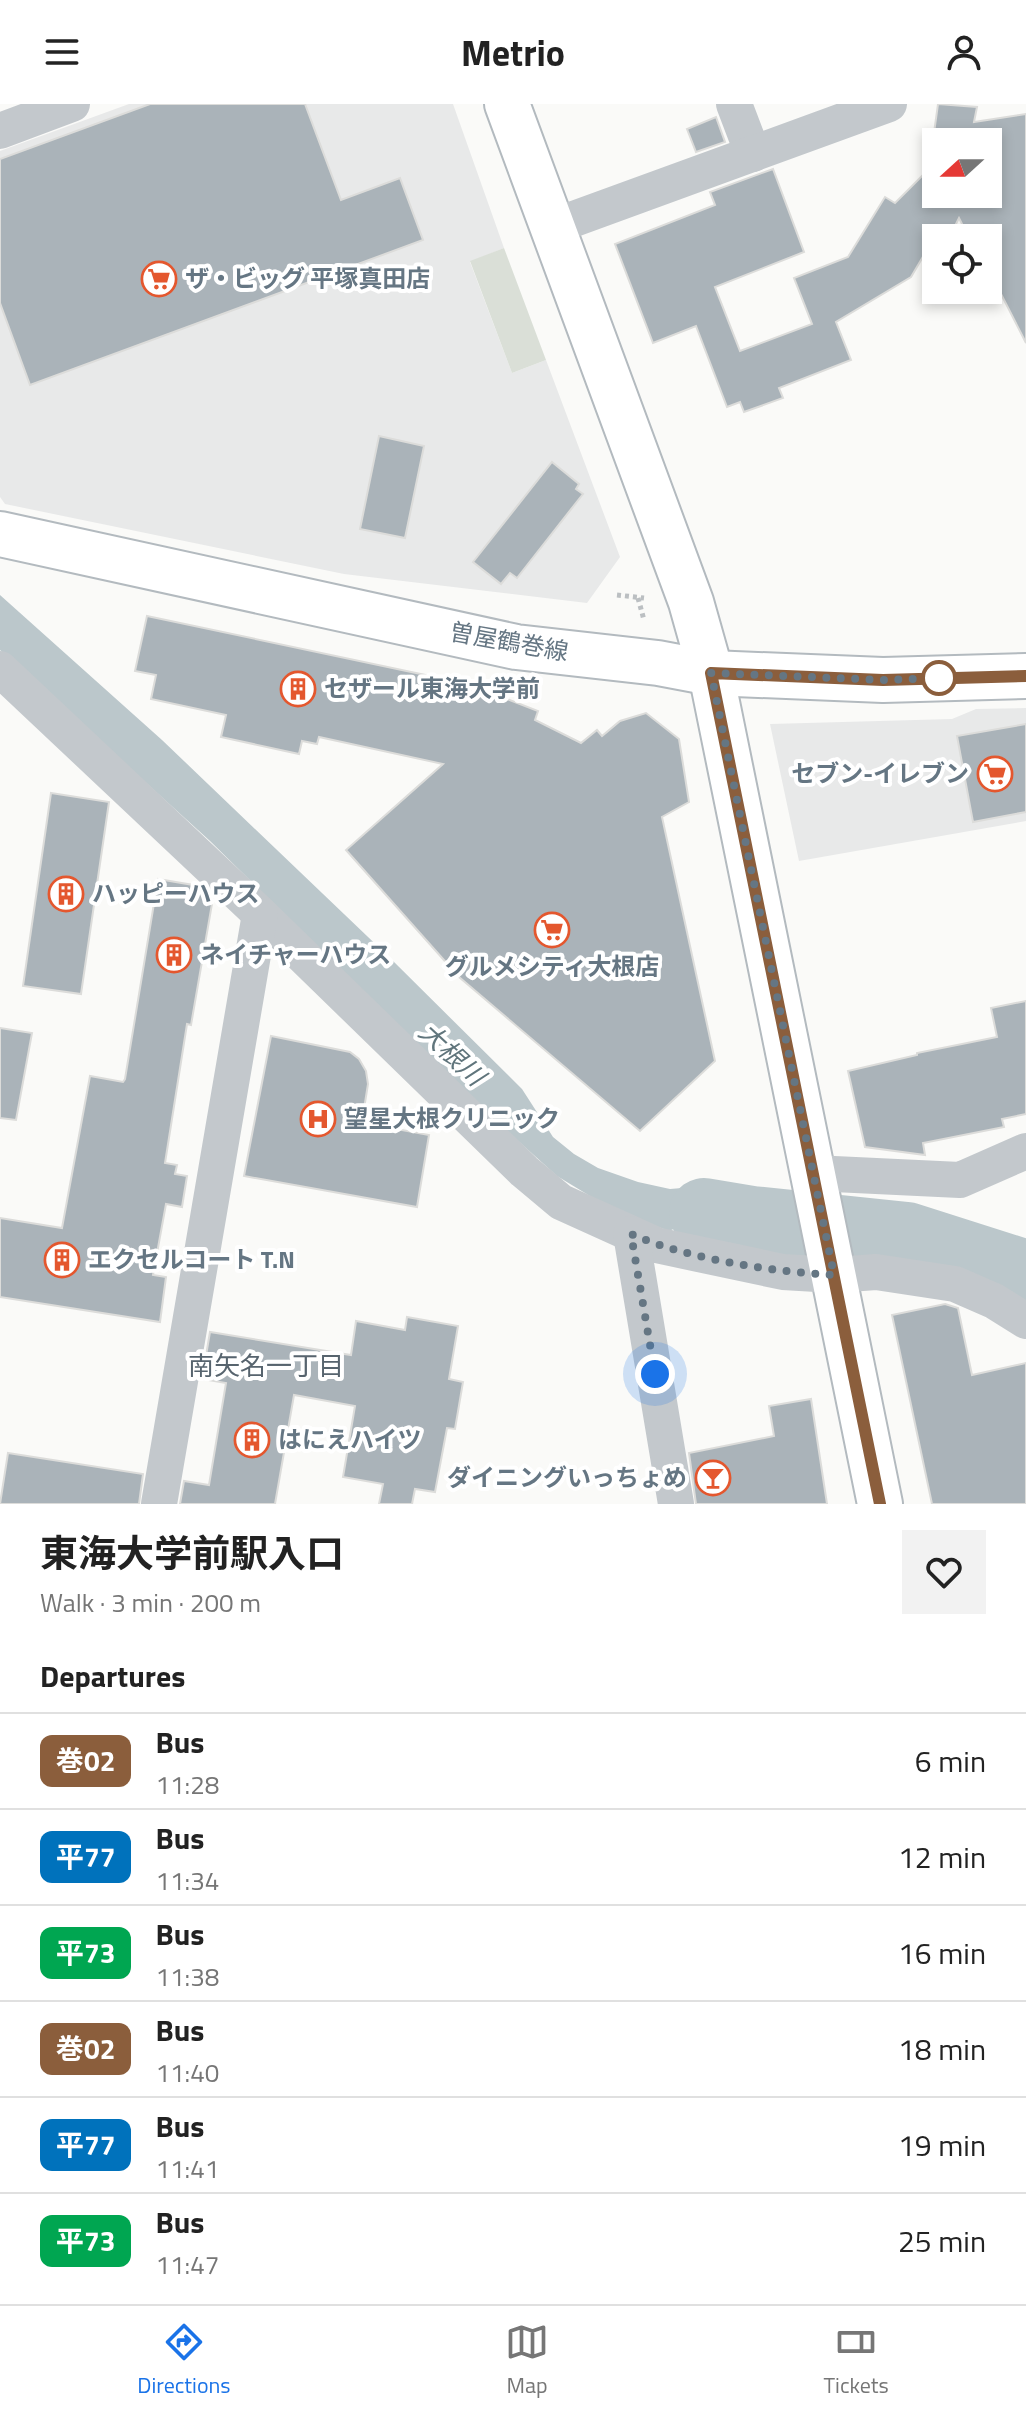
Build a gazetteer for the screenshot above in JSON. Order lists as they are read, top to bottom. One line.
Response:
{"streets":{"main road":["曽屋鶴巻線"]},"districts":["南矢名一丁目"],"water":["大根川"],"places":{"supermarket":["ザ・ビッグ 平塚真田店","セブン-イレブン","グルメシティ大根店"],"building":["セザール東海大学前","ハッピーハウス","ネイチャーハウス","エクセルコート T.N","はにえハイツ"],"hospital":["望星大根クリニック"],"bar":["ダイニングいっちょめ"]},"lines":["bus line 巻02"],"north":"left","page":{"header":"Metrio","heading":[["東海大学前駅入口","Walk · 3 min · 200 m"],"Departures"],"list":[{"mark":"巻02","name":"Bus","note":"11:28","value":"6 min"},{"mark":"平77","name":"Bus","note":"11:34","value":"12 min"},{"mark":"平73","name":"Bus","note":"11:38","value":"16 min"},{"mark":"巻02","name":"Bus","note":"11:40","value":"18 min"},{"mark":"平77","name":"Bus","note":"11:41","value":"19 min"},{"mark":"平73","name":"Bus","note":"11:47","value":"25 min"}],"tabs":["Directions","Map","Tickets"]}}
